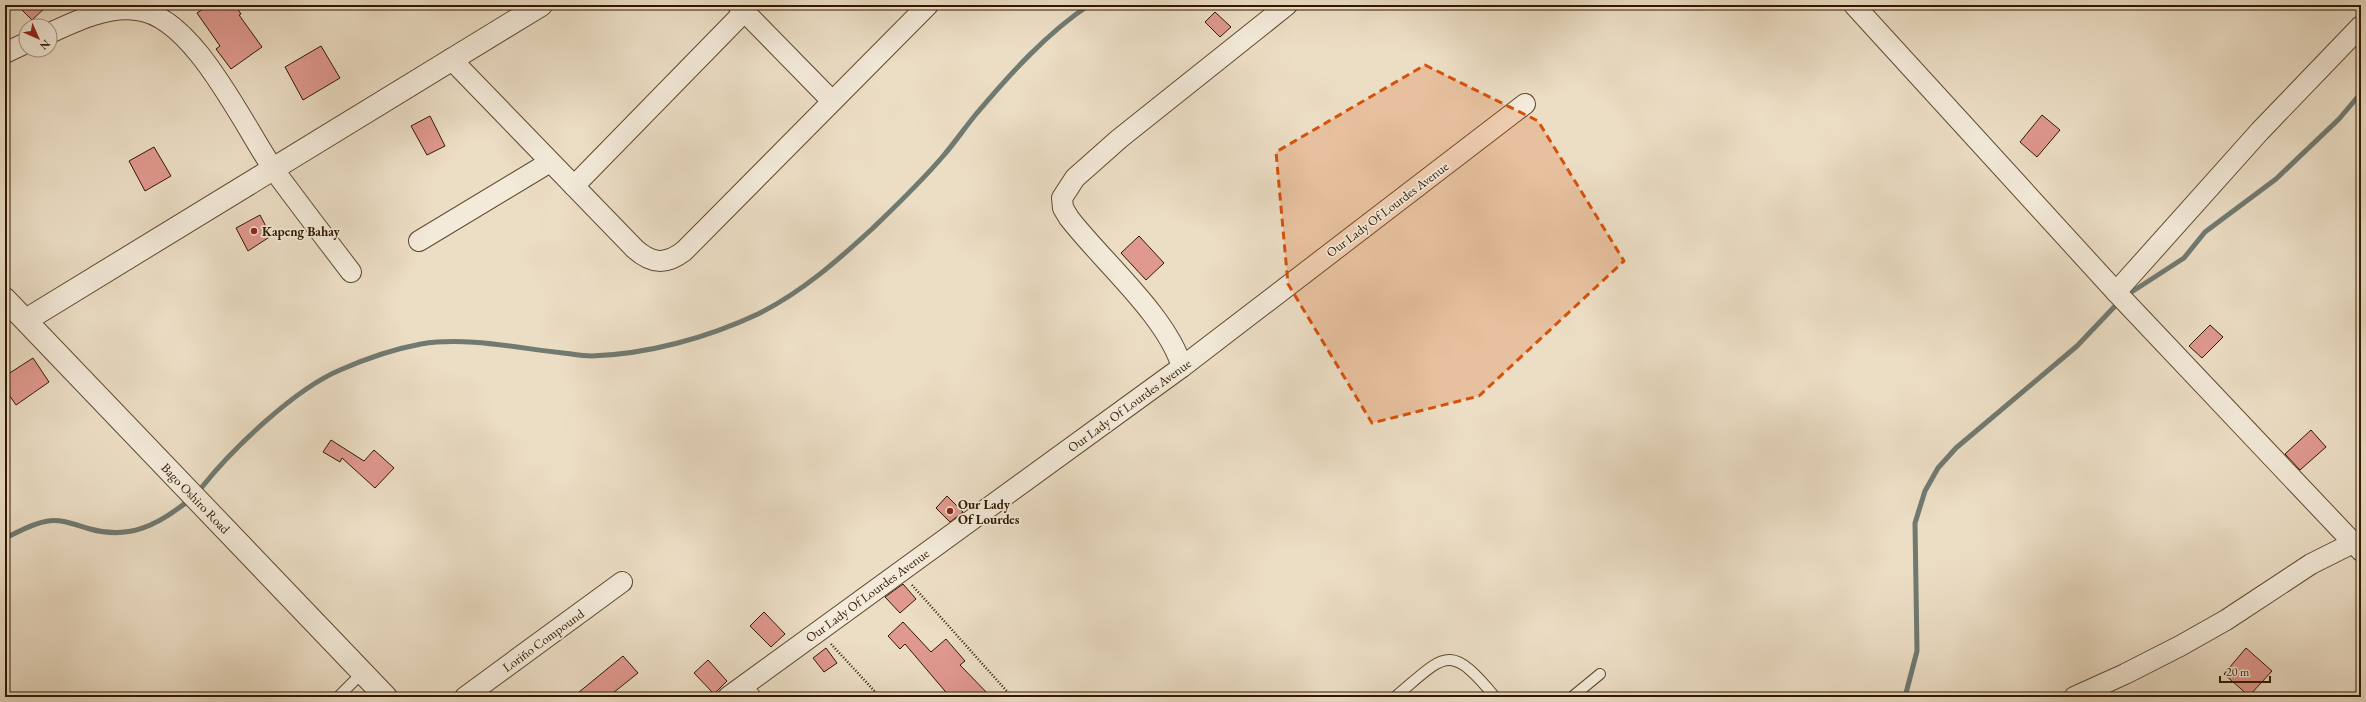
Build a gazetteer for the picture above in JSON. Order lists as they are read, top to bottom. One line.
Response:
{"streets":{"street":["Our Lady Of Lourdes Avenue","Bago Oshiro Road","Loriño Compound"]},"places":["Kapeng Bahay","Our Lady Of Lourdes"],"scale_bar":"20 m","north":"bottom right"}
